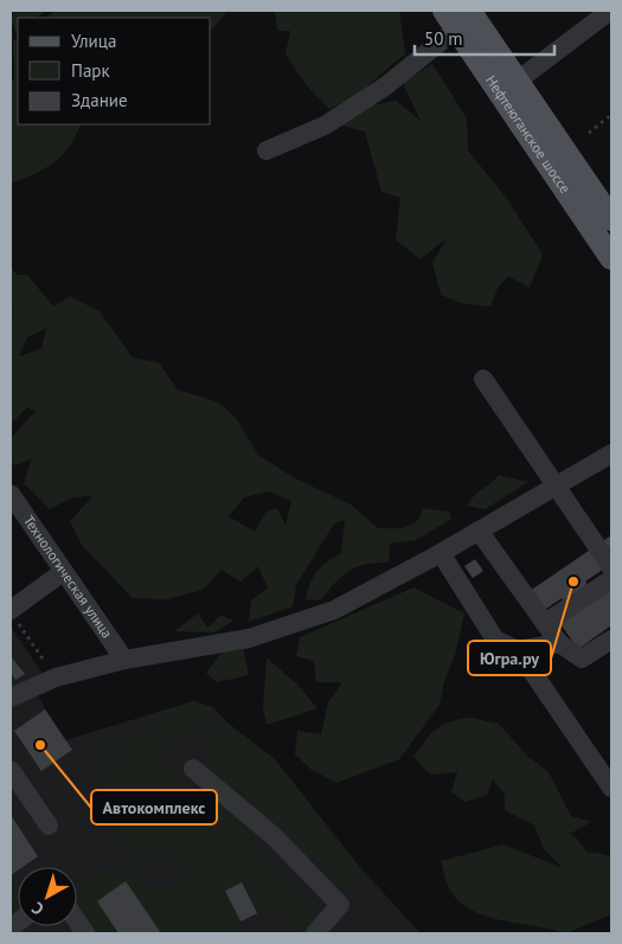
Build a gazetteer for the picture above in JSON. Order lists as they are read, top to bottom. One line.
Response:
{"streets":{"main road":["Нефтеюганское шоссе"],"street":["Технологическая улица"]},"places":["Югра.ру","Автокомплекс"],"legend":["Улица","Парк","Здание"],"scale_bar":"50 m","north":"bottom left"}
